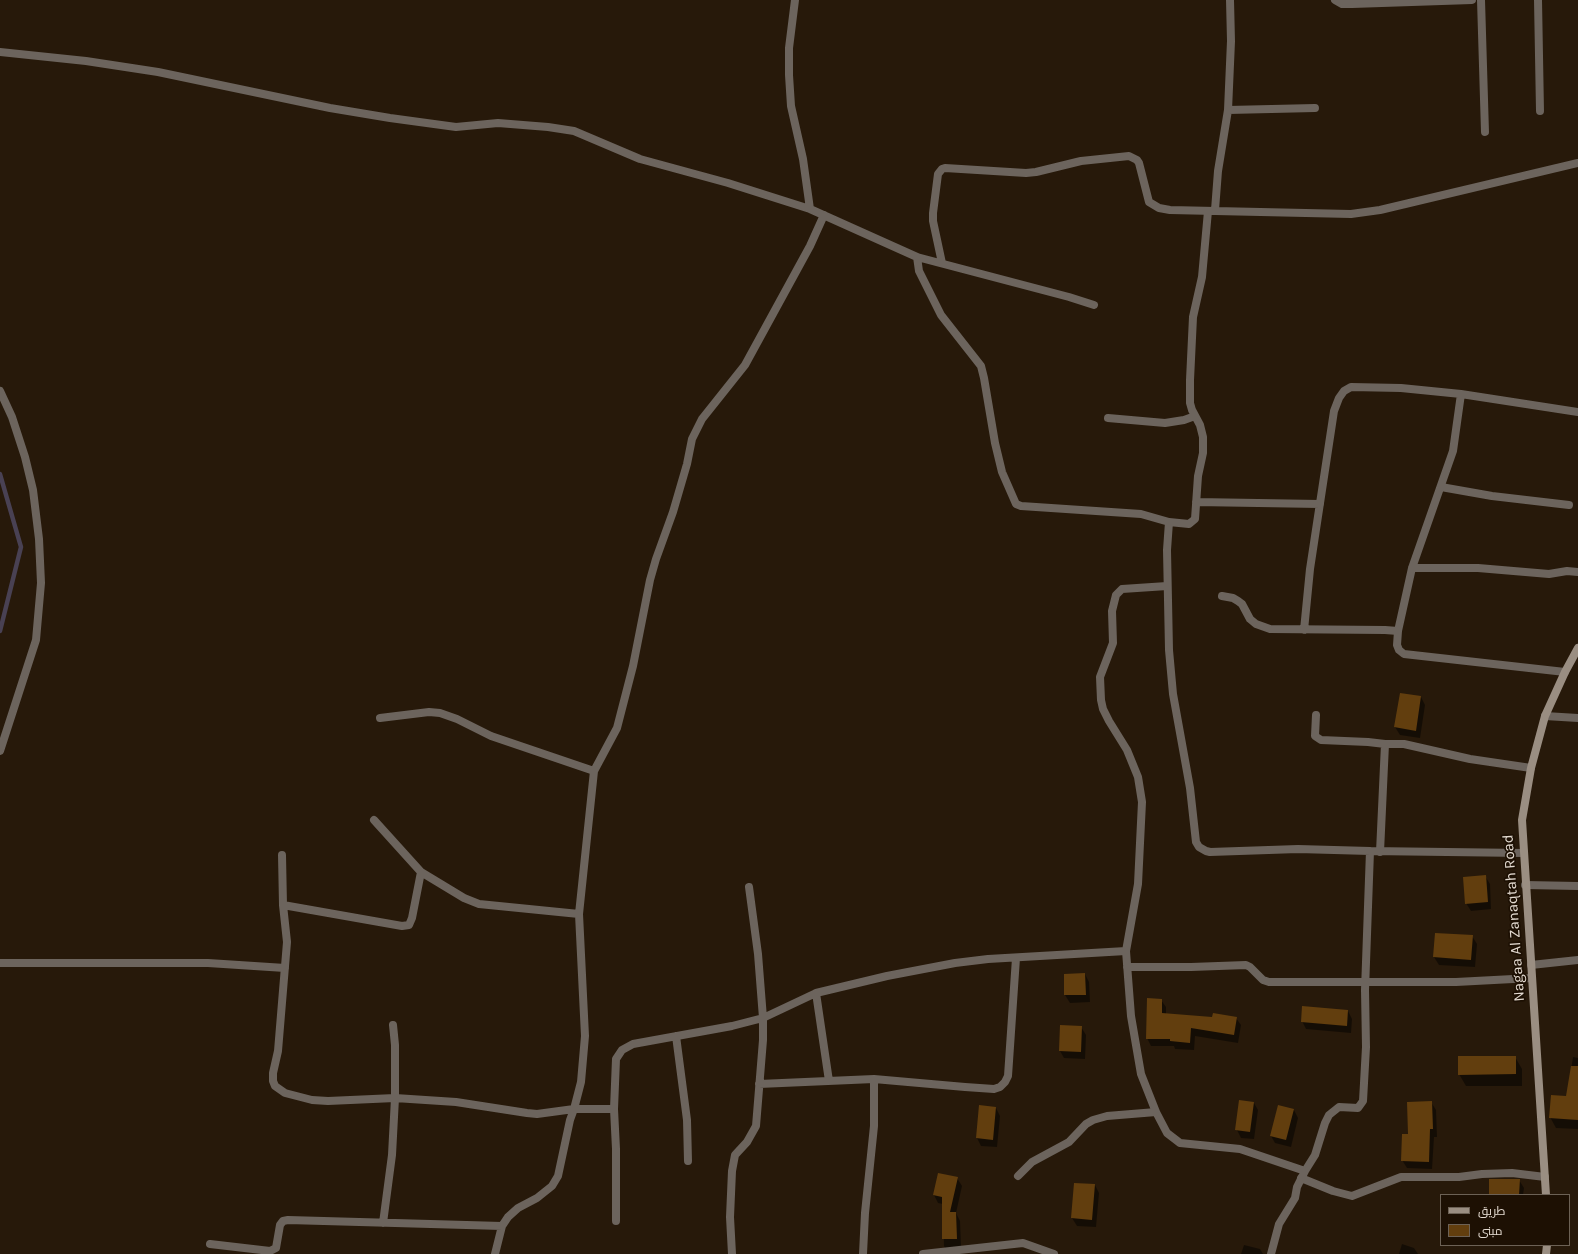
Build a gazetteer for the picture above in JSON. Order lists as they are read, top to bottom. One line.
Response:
{"streets":{"street":["Nagaa Al Zanaqtah Road"]},"legend":["طريق","مبنى"]}
